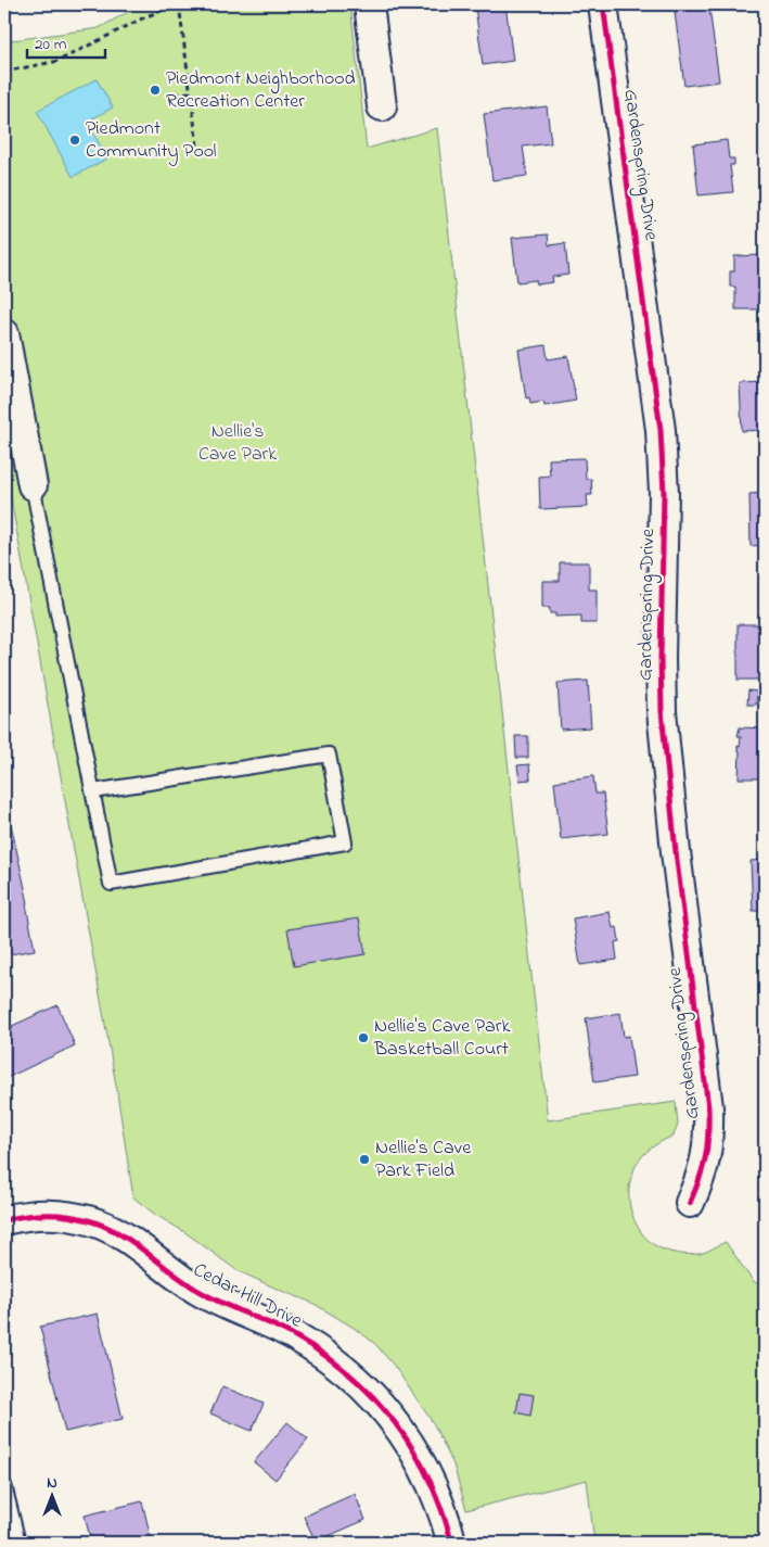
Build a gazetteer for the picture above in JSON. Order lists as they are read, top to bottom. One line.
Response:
{"streets":{"street":["Gardenspring Drive","Cedar Hill Drive"]},"parks":["Nellie's Cave Park"],"places":["Piedmont Neighborhood Recreation Center","Piedmont Community Pool","Nellie's Cave Park Basketball Court","Nellie's Cave Park Field"],"scale_bar":"20 m","north":"top"}
